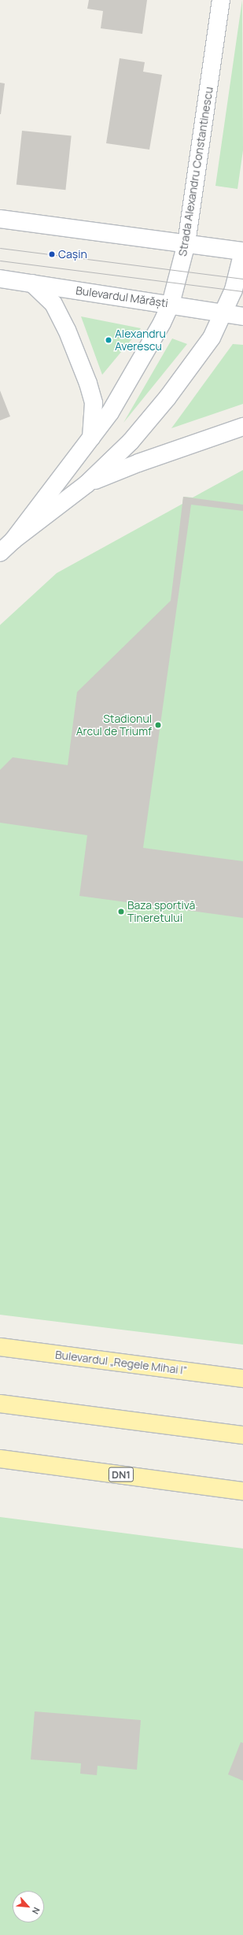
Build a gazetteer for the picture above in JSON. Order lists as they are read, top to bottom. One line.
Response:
{"streets":{"main road":["Strada Alexandru Constantinescu","Bulevardul Mărăști","Bulevardul „Regele Mihai I”","DN1"]},"crossings":[["Strada Alexandru Constantinescu","Bulevardul Mărăști"]],"places":["Cașin","Alexandru Averescu","Stadionul Arcul de Triumf","Baza sportivă Tineretului"],"north":"bottom right"}
